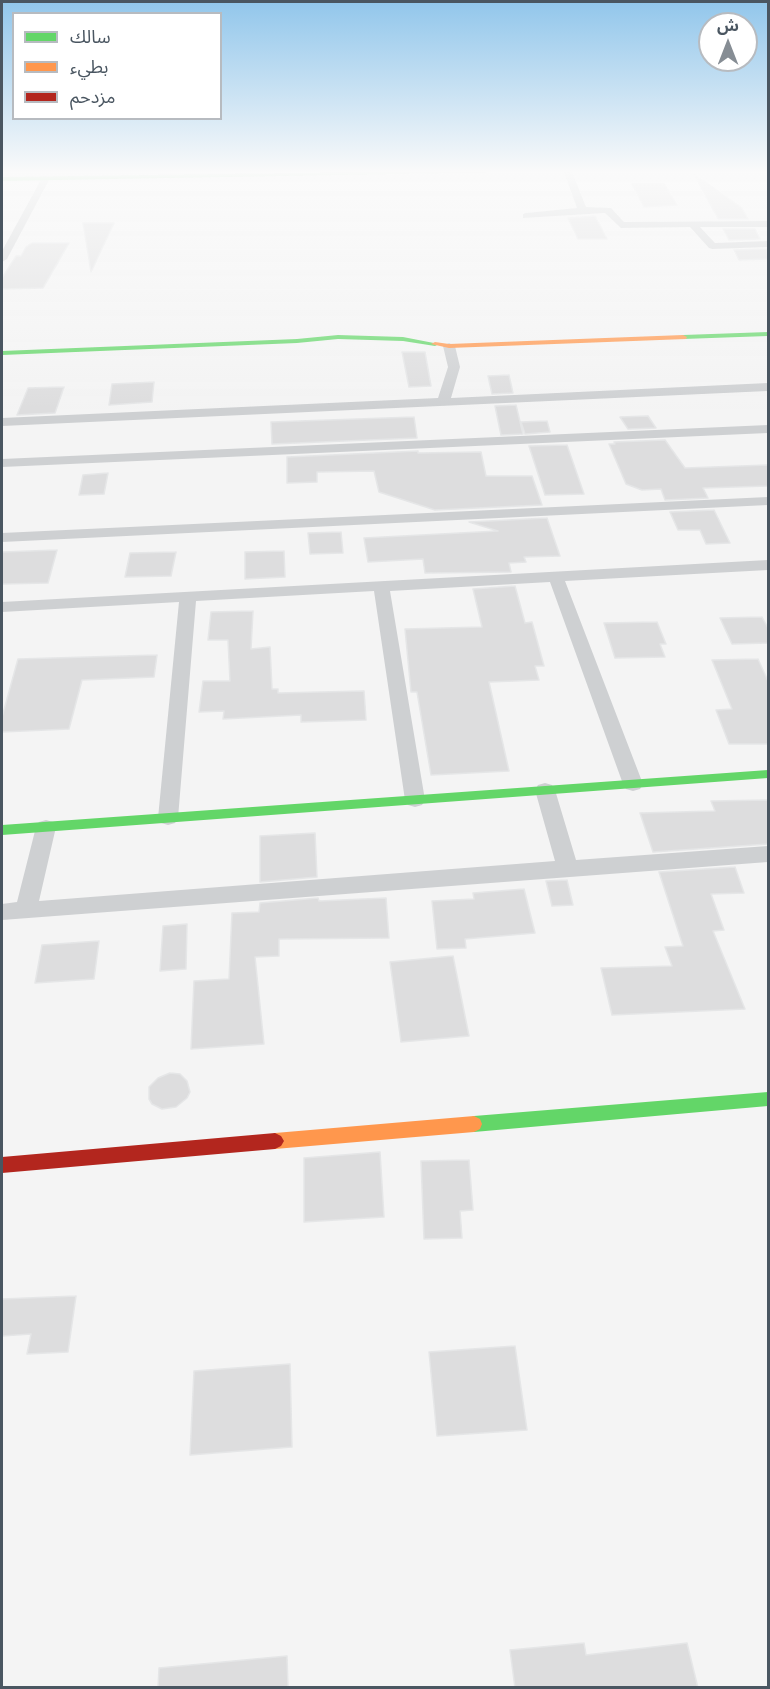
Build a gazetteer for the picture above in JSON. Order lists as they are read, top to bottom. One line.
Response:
{"legend":["سالك","بطيء","مزدحم"],"north":"top"}
